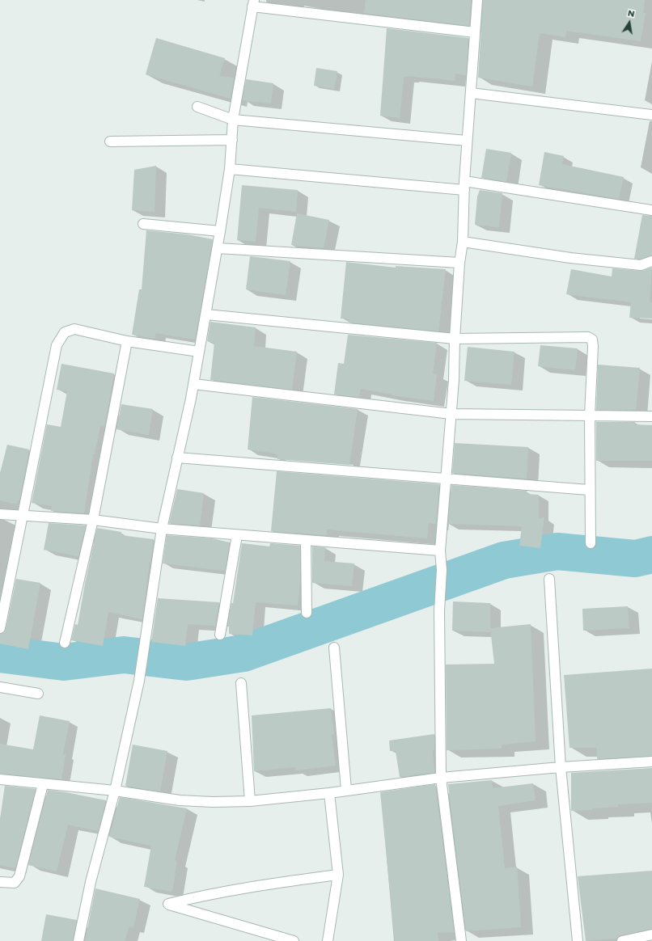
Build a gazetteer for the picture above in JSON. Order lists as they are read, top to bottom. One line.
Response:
{"north":"top"}
